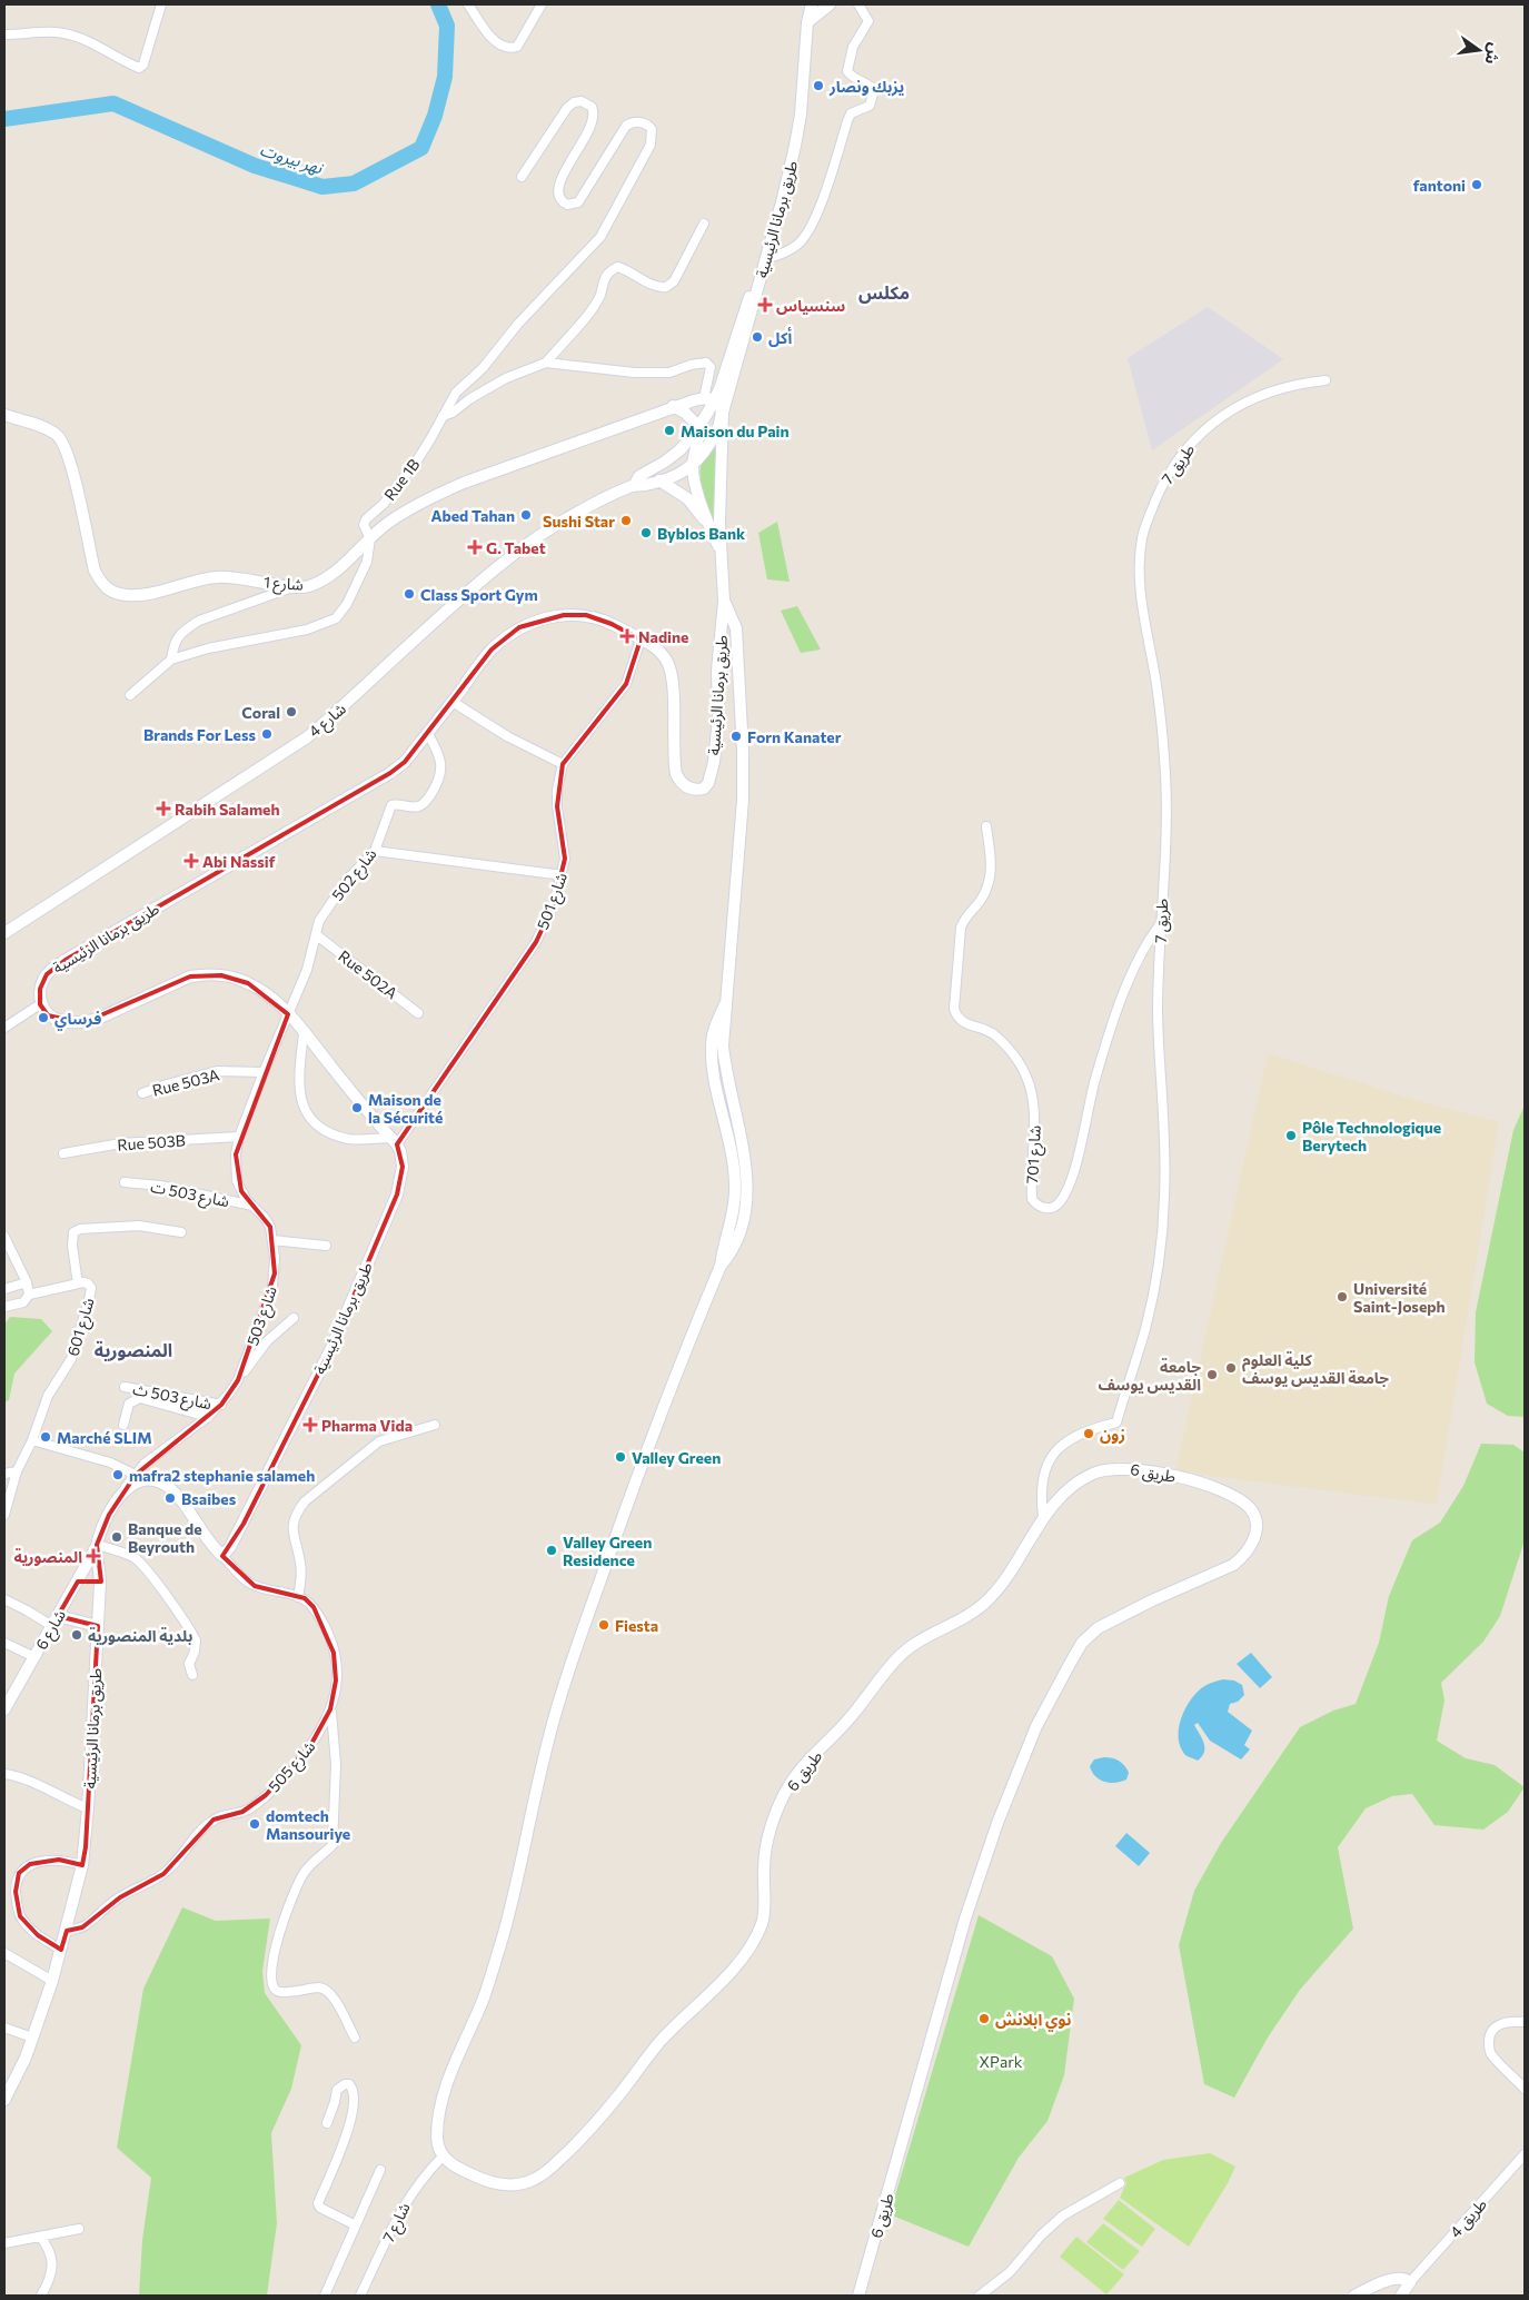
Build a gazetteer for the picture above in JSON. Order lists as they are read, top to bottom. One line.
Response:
{"streets":{"street":["طريق برمانا الرئيسية","طريق 7","Rue 1B","شارع 1","شارع 4","شارع 502","شارع 501","Rue 502A","Rue 503A","Rue 503B","شارع 701","شارع 503 ت","شارع 503","شارع 601","شارع 503 ث","طريق 6","شارع 6","شارع 505","طريق 4","شارع 7"]},"crossings":[["طريق برمانا الرئيسية","شارع 502"],["طريق برمانا الرئيسية","شارع 501"],["طريق برمانا الرئيسية","شارع 6"],["طريق برمانا الرئيسية","شارع 505"],["طريق 7","شارع 701"],["طريق 7","طريق 6"],["Rue 1B","شارع 1"],["شارع 502","Rue 502A"],["شارع 502","شارع 503"],["Rue 503A","شارع 503"],["Rue 503B","شارع 503"],["شارع 503 ت","شارع 503"],["شارع 503","شارع 503 ث"],["طريق 6","شارع 7"]],"districts":["مكلس","المنصورية"],"water":["نهر بيروت"],"parks":["XPark"],"places":{"other":["يزبك ونصار","fantoni","أكل","Maison du Pain","Abed Tahan","Sushi Star","Byblos Bank","Class Sport Gym","Coral","Brands For Less","Forn Kanater","فرساي","Maison de la Sécurité","Pôle Technologique Berytech","Université Saint-Joseph","كلية العلوم جامعة القديس يوسف","جامعة القديس يوسف","زون","Marché SLIM","Valley Green","mafra2 stephanie salameh","Bsaibes","Banque de Beyrouth","Valley Green Residence","Fiesta","بلدية المنصورية","domtech Mansouriye","نوي ابلانش"],"health":["سنسياس","G. Tabet","Nadine","Rabih Salameh","Abi Nassif","Pharma Vida","المنصورية"]},"north":"right"}
